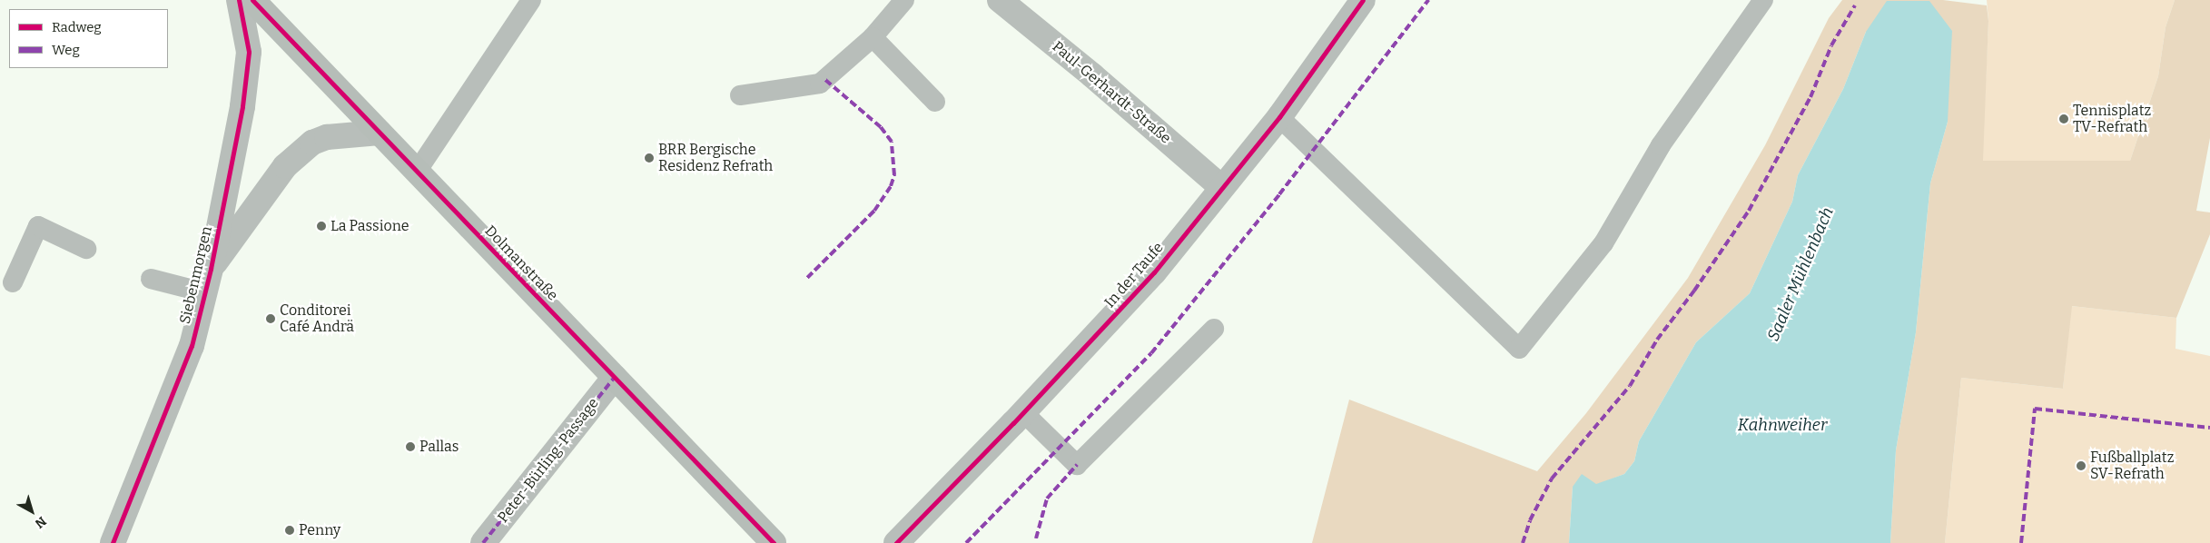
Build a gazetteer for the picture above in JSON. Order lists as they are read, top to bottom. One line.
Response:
{"streets":{"main road":["Dolmanstraße"],"street":["Paul-Gerhardt-Straße","Siebenmorgen","In der Taufe","Peter-Bürling-Passage"]},"crossings":[["Paul-Gerhardt-Straße","In der Taufe"],["Dolmanstraße","Siebenmorgen"],["Dolmanstraße","Peter-Bürling-Passage"]],"water":["Saaler Mühlenbach","Kahnweiher"],"places":["Tennisplatz TV-Refrath","BRR Bergische Residenz Refrath","La Passione","Conditorei Café Andrä","Pallas","Fußballplatz SV-Refrath","Penny"],"legend":["Radweg","Weg"],"north":"bottom right"}
